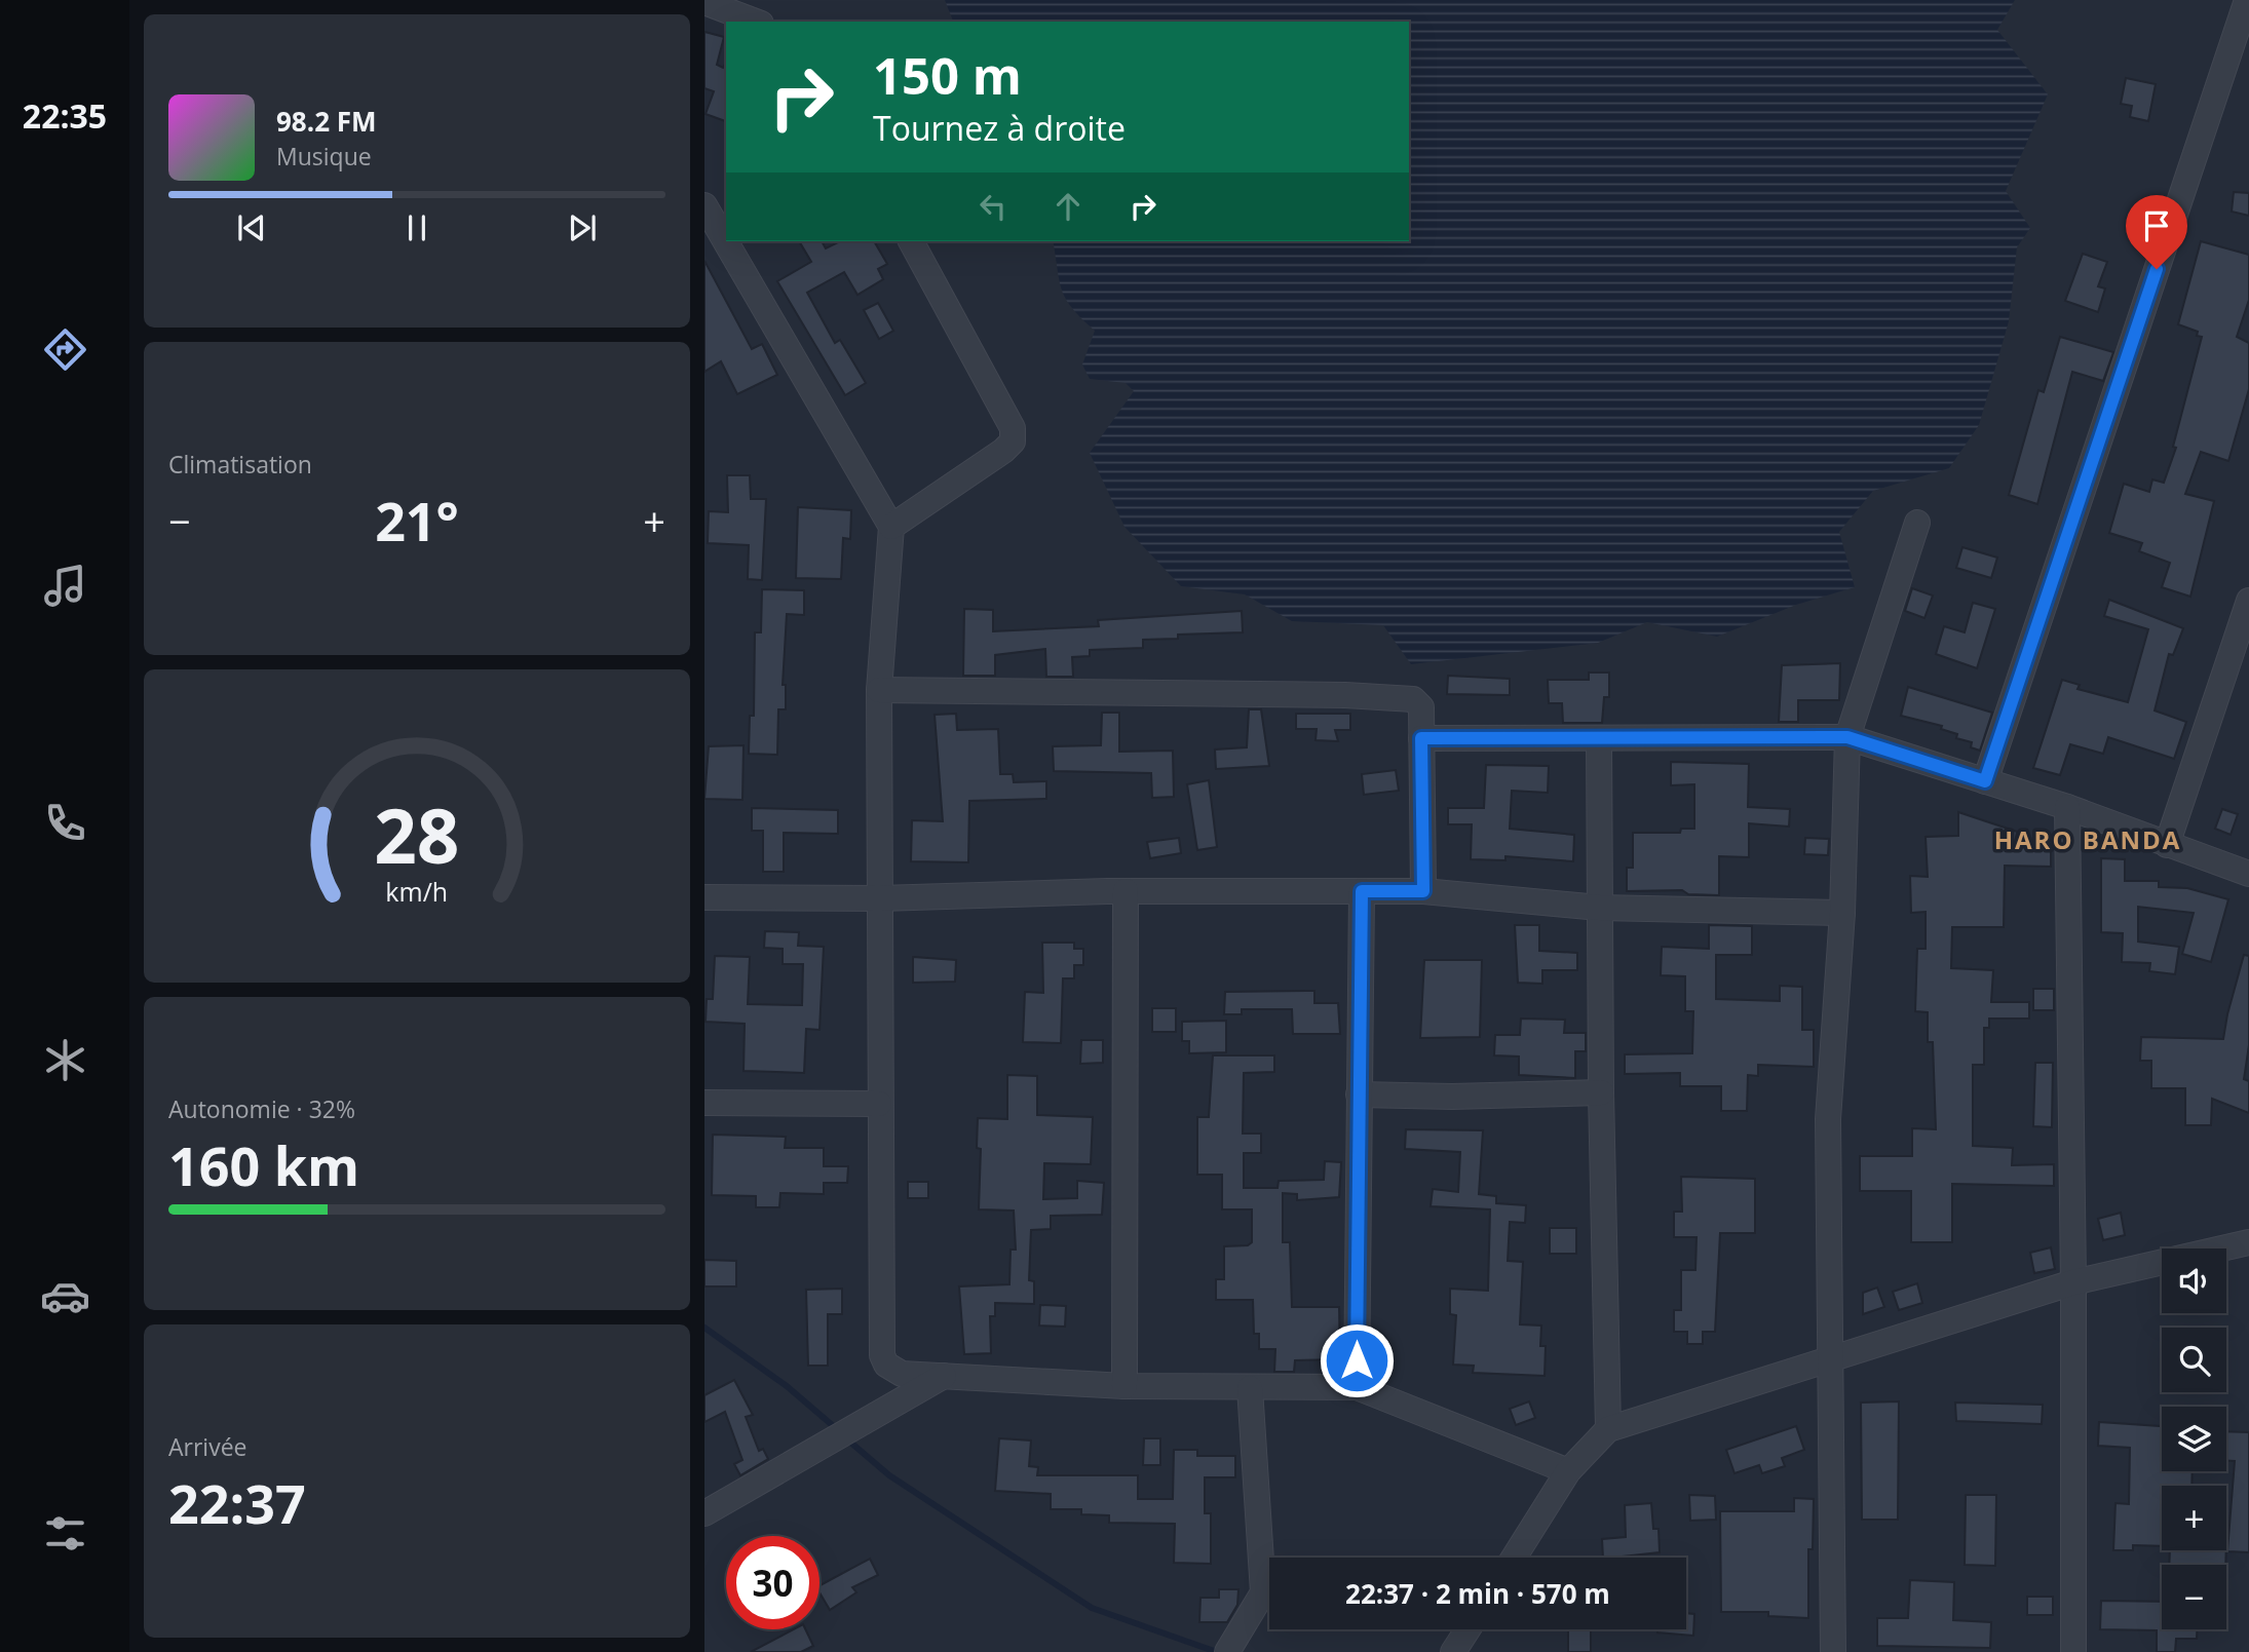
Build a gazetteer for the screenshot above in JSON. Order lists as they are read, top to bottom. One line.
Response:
{"districts":["HARO BANDA"],"page":{"tabs":"22:35","turn":["150 m","Tournez à droite"],"song":["98.2 FM","Musique"],"tile":["Climatisation",["Autonomie · 32%","160 km"],["Arrivée","22:37"]],"heat":["−","21°","+"],"map_buttons":["+","−"],"limit":"30","trip":"22:37 · 2 min · 570 m","gauge":["28","km/h"]}}
